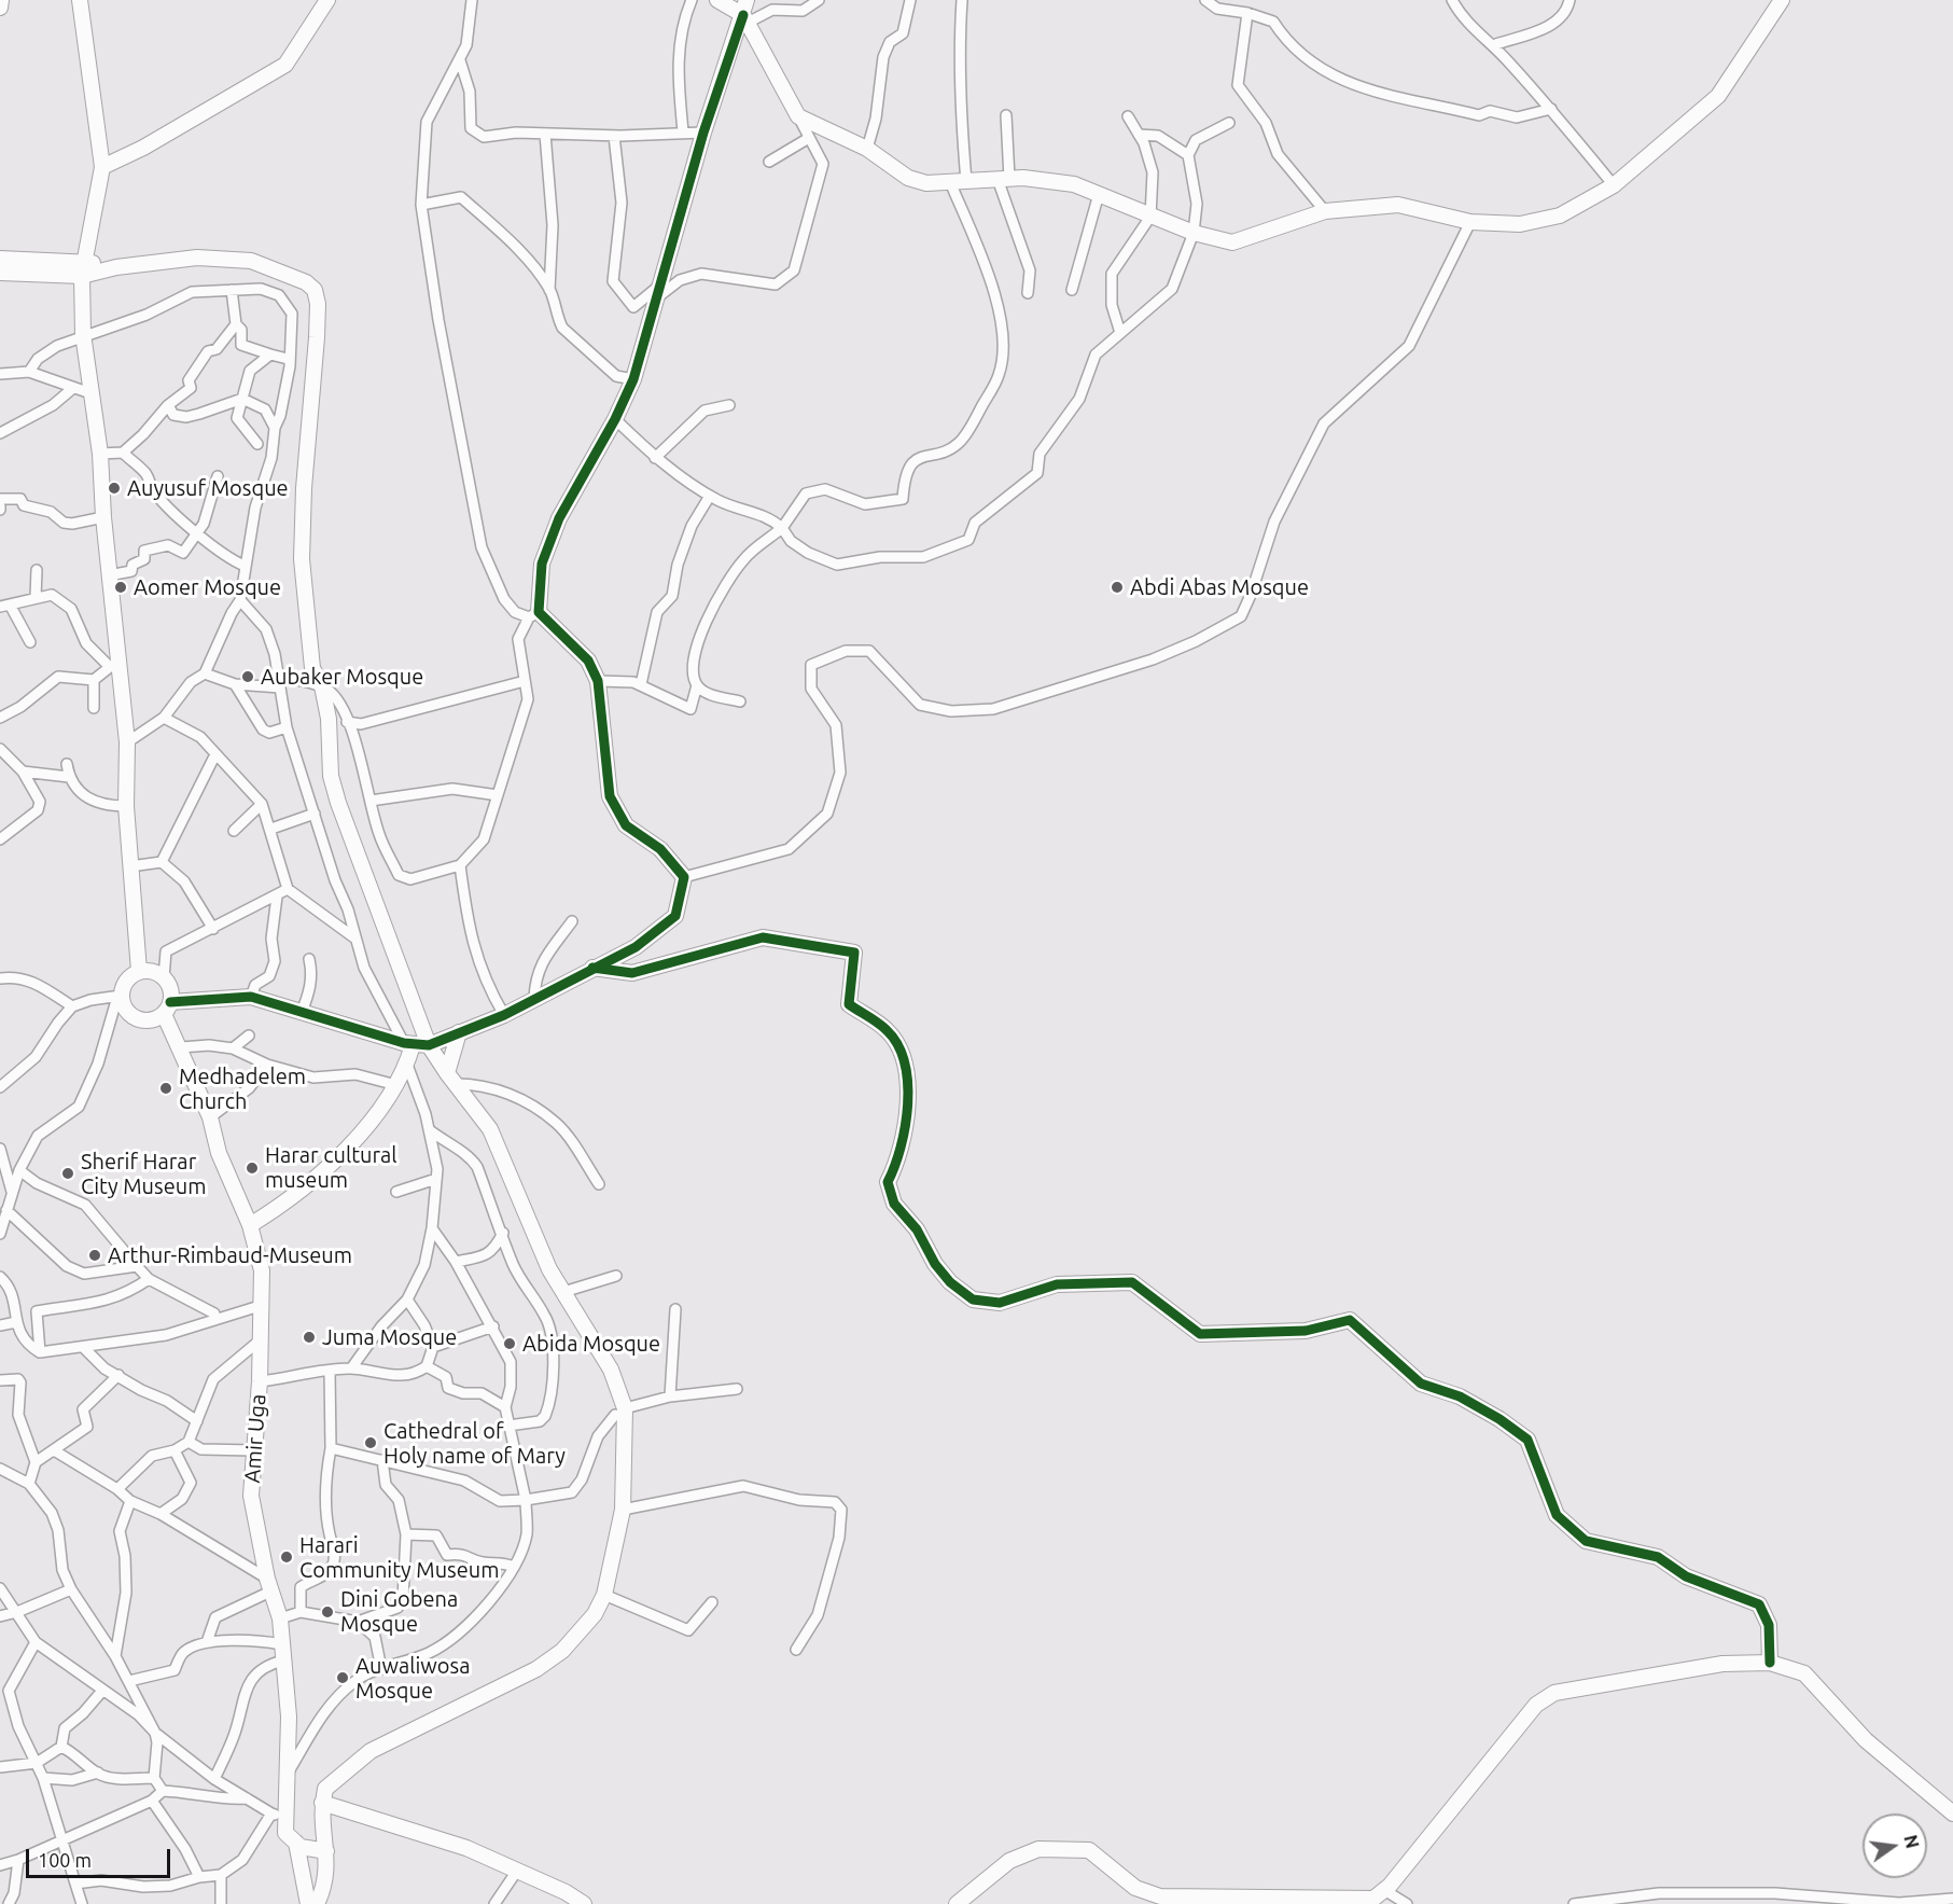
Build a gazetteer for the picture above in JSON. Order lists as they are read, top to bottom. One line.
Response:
{"streets":{"street":["Amir Uga"]},"places":["Auyusuf Mosque","Aomer Mosque","Abdi Abas Mosque","Aubaker Mosque","Medhadelem Church","Harar cultural museum","Sherif Harar City Museum","Arthur-Rimbaud-Museum","Juma Mosque","Abida Mosque","Cathedral of Holy name of Mary","Harari Community Museum","Dini Gobena Mosque","Auwaliwosa Mosque"],"scale_bar":"100 m","north":"right"}
